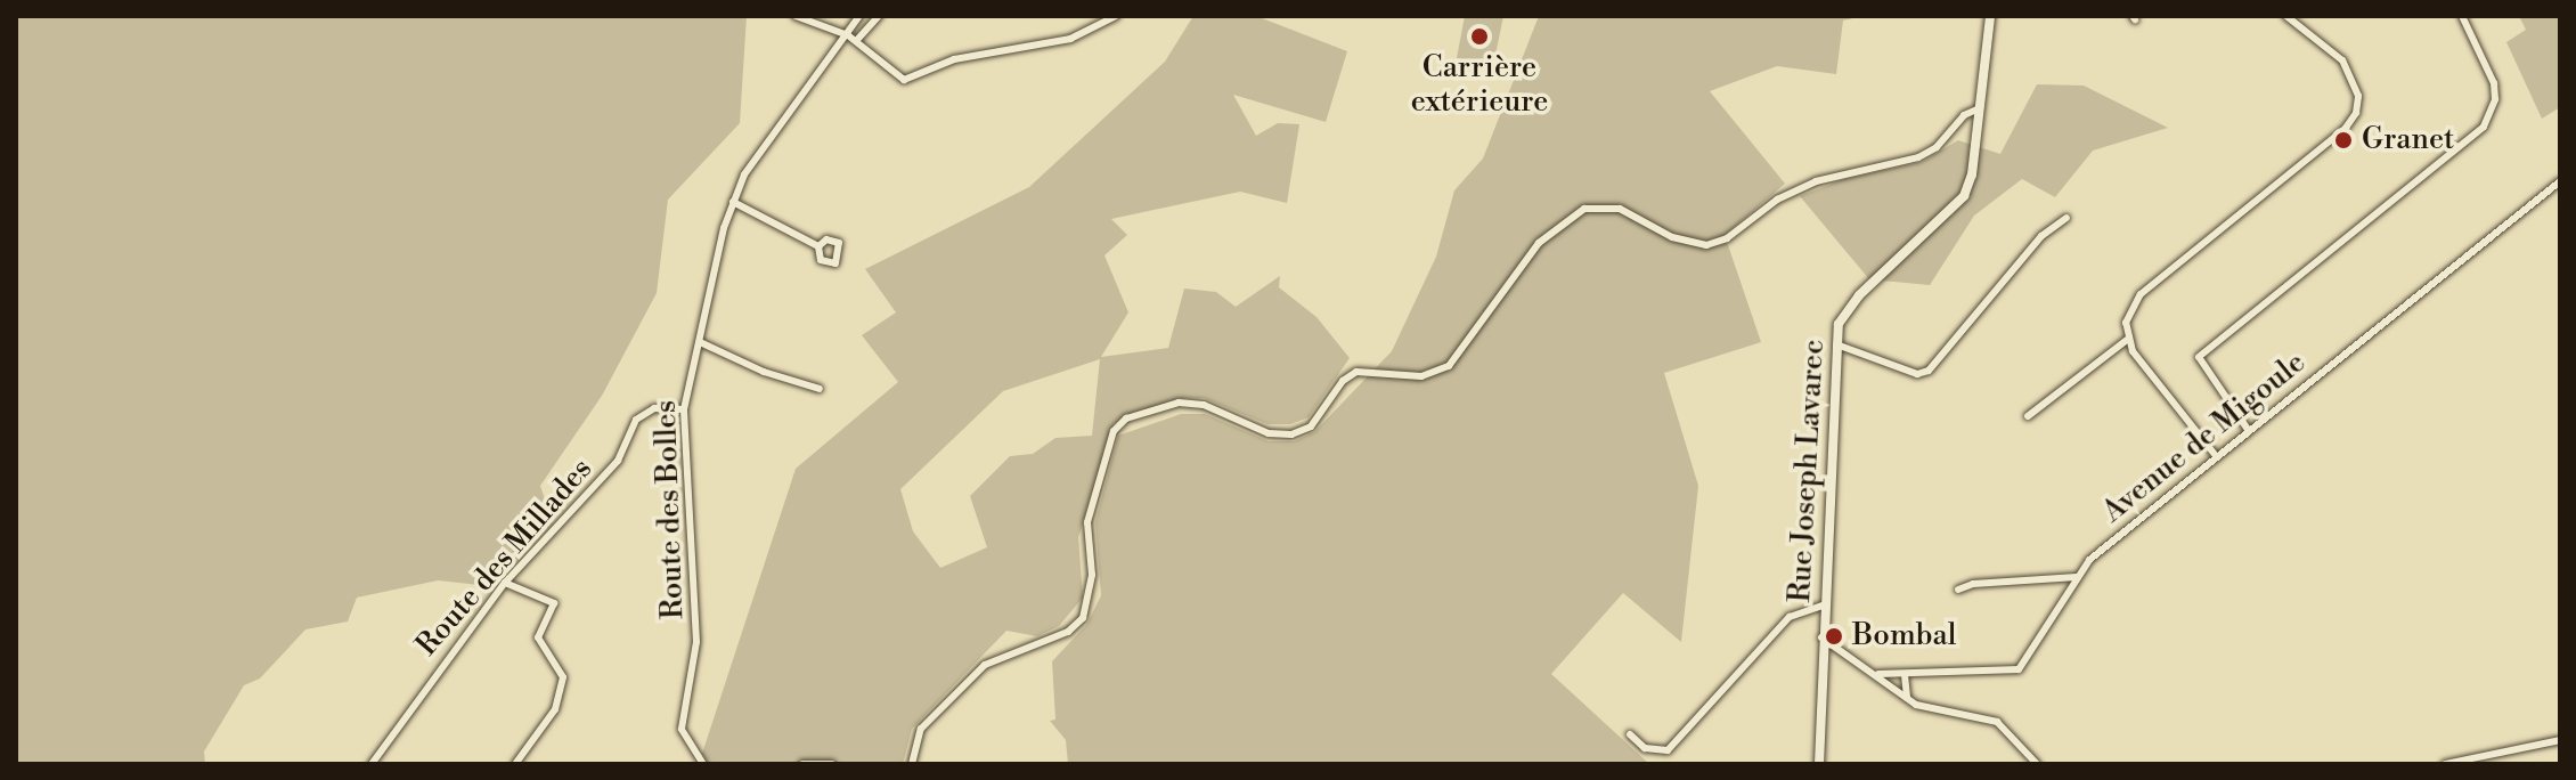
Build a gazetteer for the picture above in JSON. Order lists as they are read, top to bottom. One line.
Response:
{"streets":{"street":["Avenue de Migoule","Rue Joseph Lavarec","Route des Bolles","Route des Millades"]},"crossings":[["Route des Bolles","Route des Millades"]],"places":["Carrière extérieure","Granet","Bombal"]}
